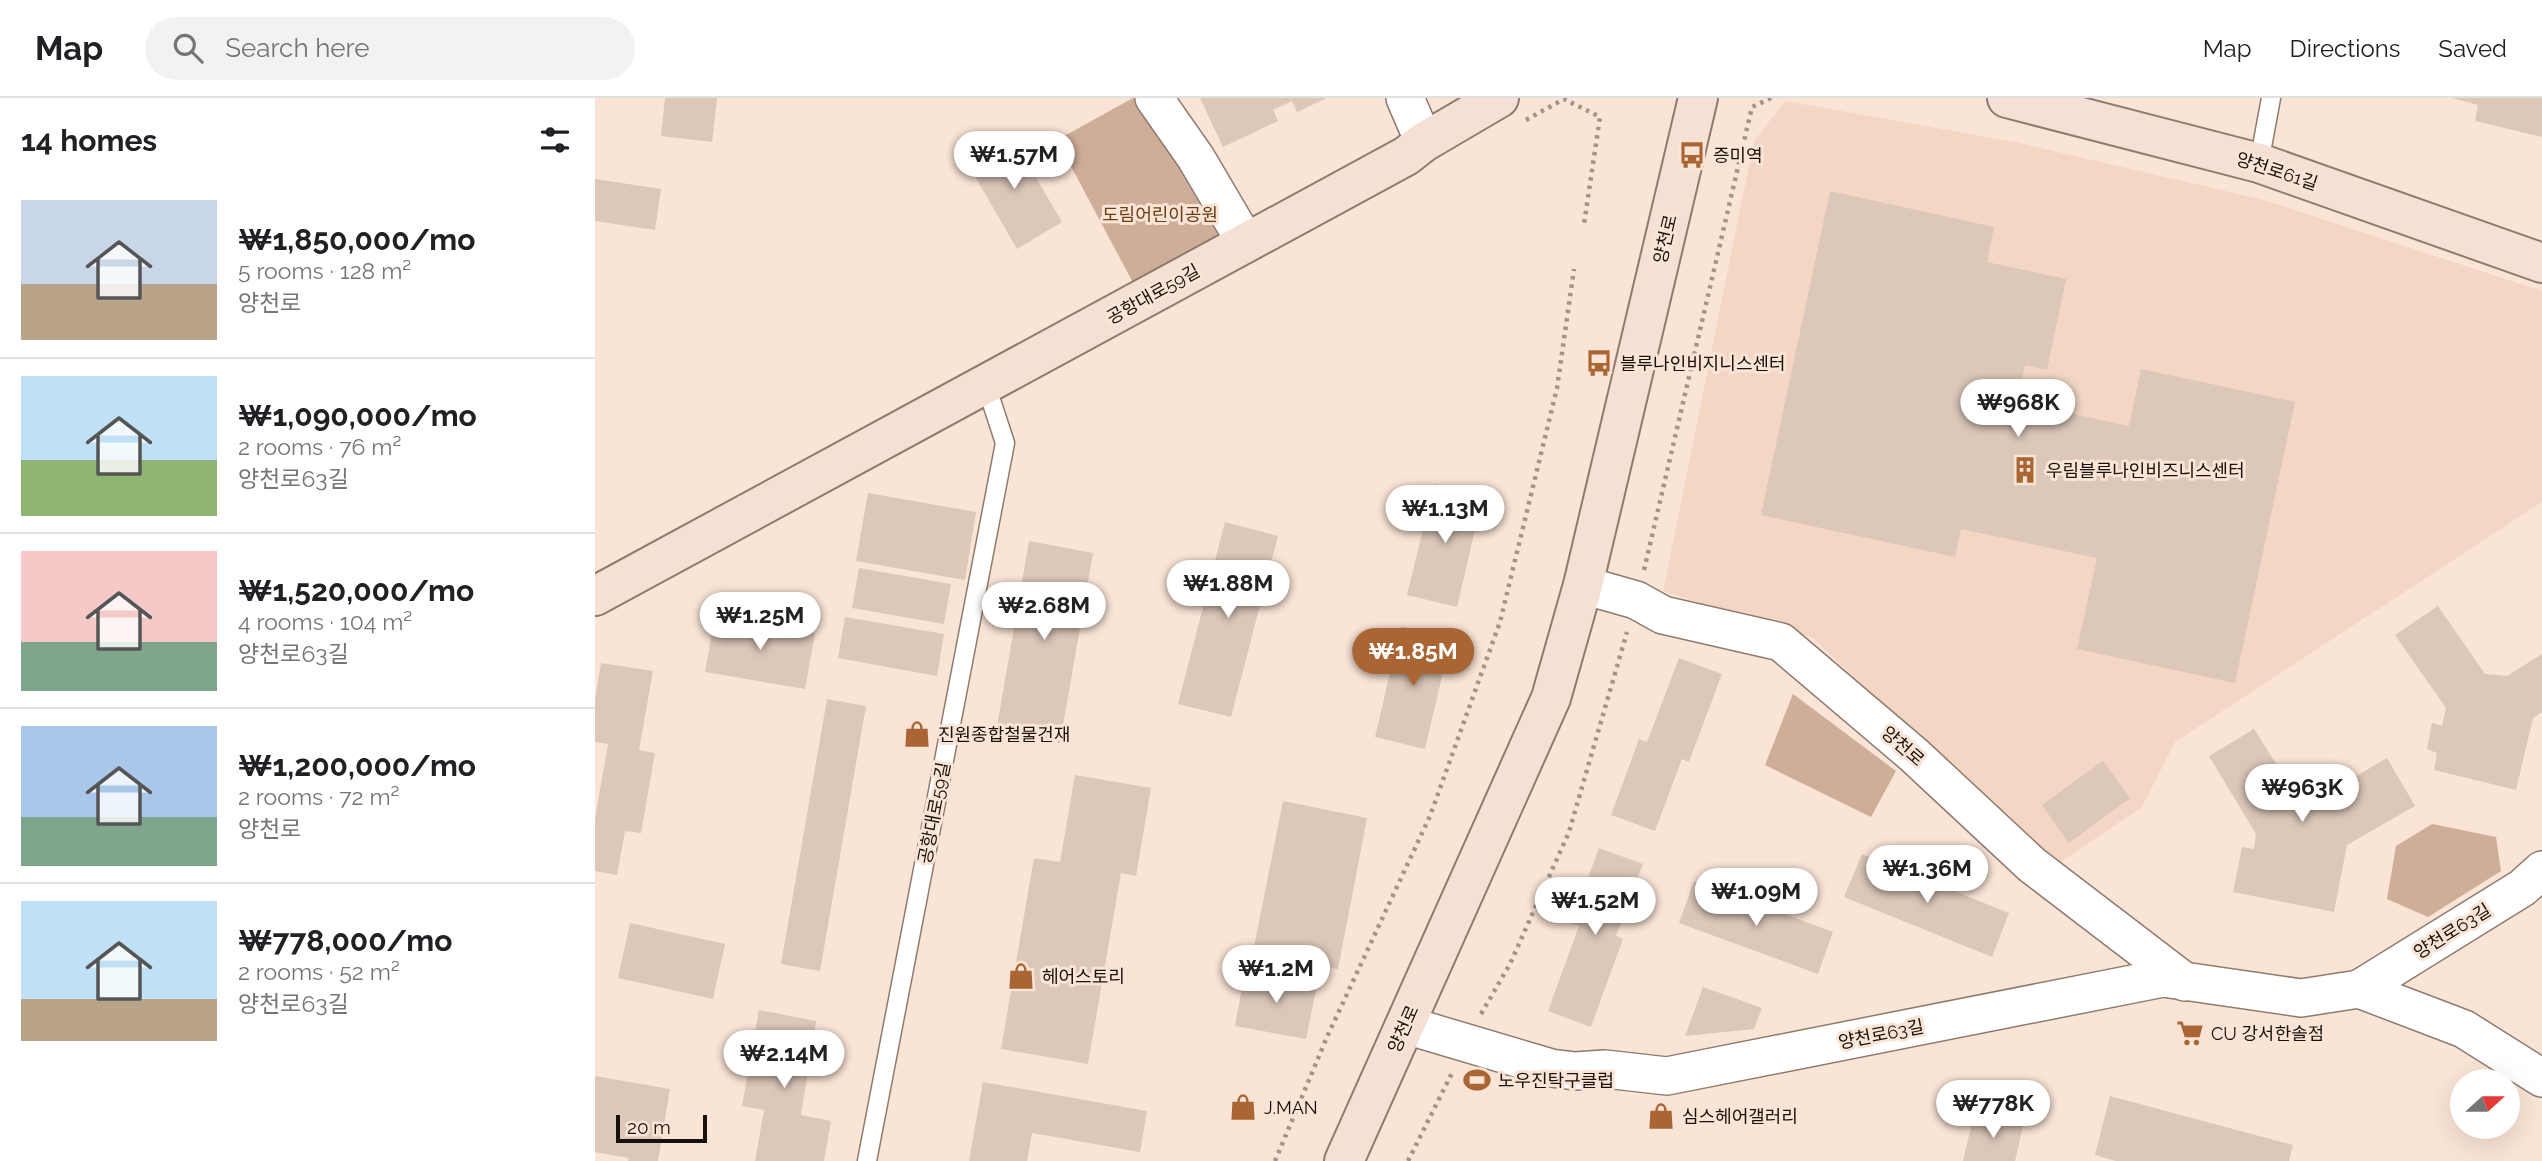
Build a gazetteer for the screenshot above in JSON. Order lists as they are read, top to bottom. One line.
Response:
{"streets":{"main road":["양천로61길","양천로","공항대로59길"],"street":["양천로63길"]},"crossings":[["양천로","양천로63길"]],"parks":["도림어린이공원"],"places":{"bus stop":["증미역","블루나인비지니스센터"],"building":["우림블루나인비즈니스센터"],"shop":["진원종합철물건재","헤어스토리","J.MAN","심스헤어갤러리"],"supermarket":["CU 강서한솔점"],"sports":["노우진탁구클럽"]},"scale_bar":"20 m","north":"right","page":{"header":"Map","search":"Search here","nav":["Map","Directions","Saved"],"heading":"14 homes","price":["₩1.57M","₩968K","₩1.13M","₩1.88M","₩2.68M","₩1.25M","₩1.85M","₩963K","₩1.36M","₩1.09M","₩1.52M","₩1.2M","₩2.14M","₩778K"],"list":[{"name":"₩1,850,000/mo","note":"5 rooms · 128 m² · 양천로"},{"name":"₩1,090,000/mo","note":"2 rooms · 76 m² · 양천로63길"},{"name":"₩1,520,000/mo","note":"4 rooms · 104 m² · 양천로63길"},{"name":"₩1,200,000/mo","note":"2 rooms · 72 m² · 양천로"},{"name":"₩778,000/mo","note":"2 rooms · 52 m² · 양천로63길"}],"scale":"20 m"}}
